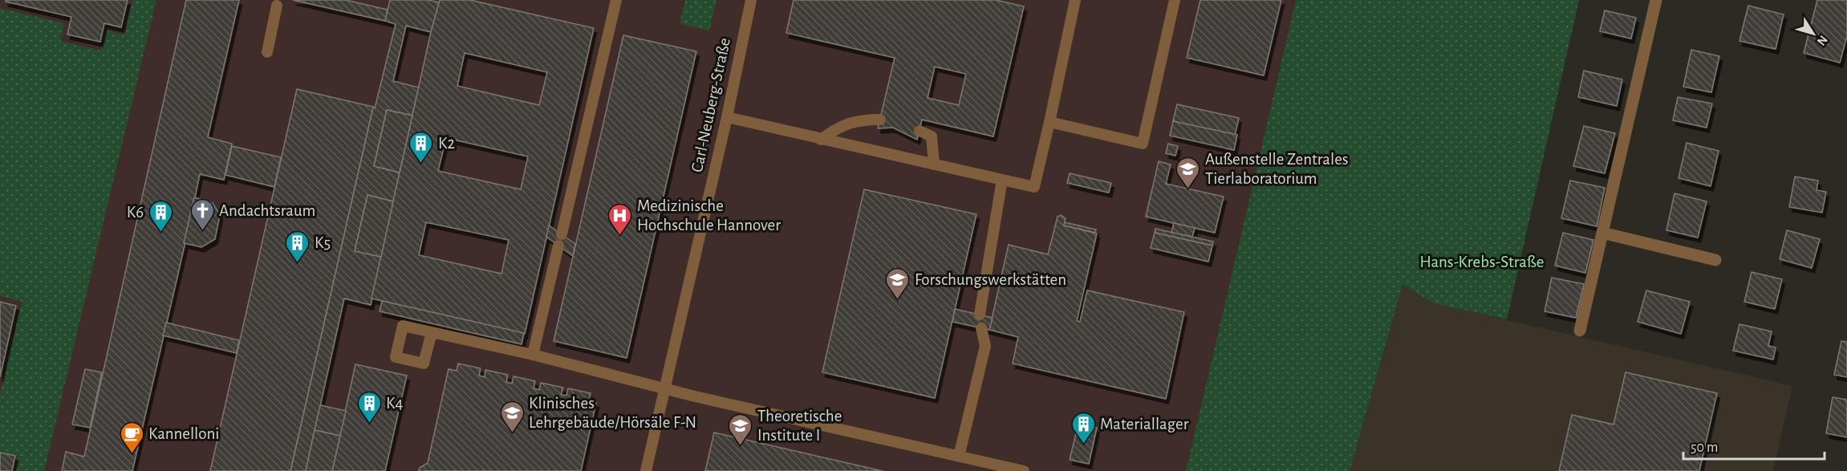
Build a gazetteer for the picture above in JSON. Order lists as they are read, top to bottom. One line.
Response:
{"streets":{"lane":["Carl-Neuberg-Straße"]},"parks":["Hans-Krebs-Straße"],"places":{"building":["K2","K6","K5","K4","Materiallager"],"school or university":["Außenstelle Zentrales Tierlaboratorium","Forschungswerkstätten","Klinisches Lehrgebäude/Hörsäle F-N","Theoretische Institute I"],"church":["Andachtsraum"],"hospital":["Medizinische Hochschule Hannover"],"cafe":["Kannelloni"]},"scale_bar":"50 m","north":"bottom right"}
